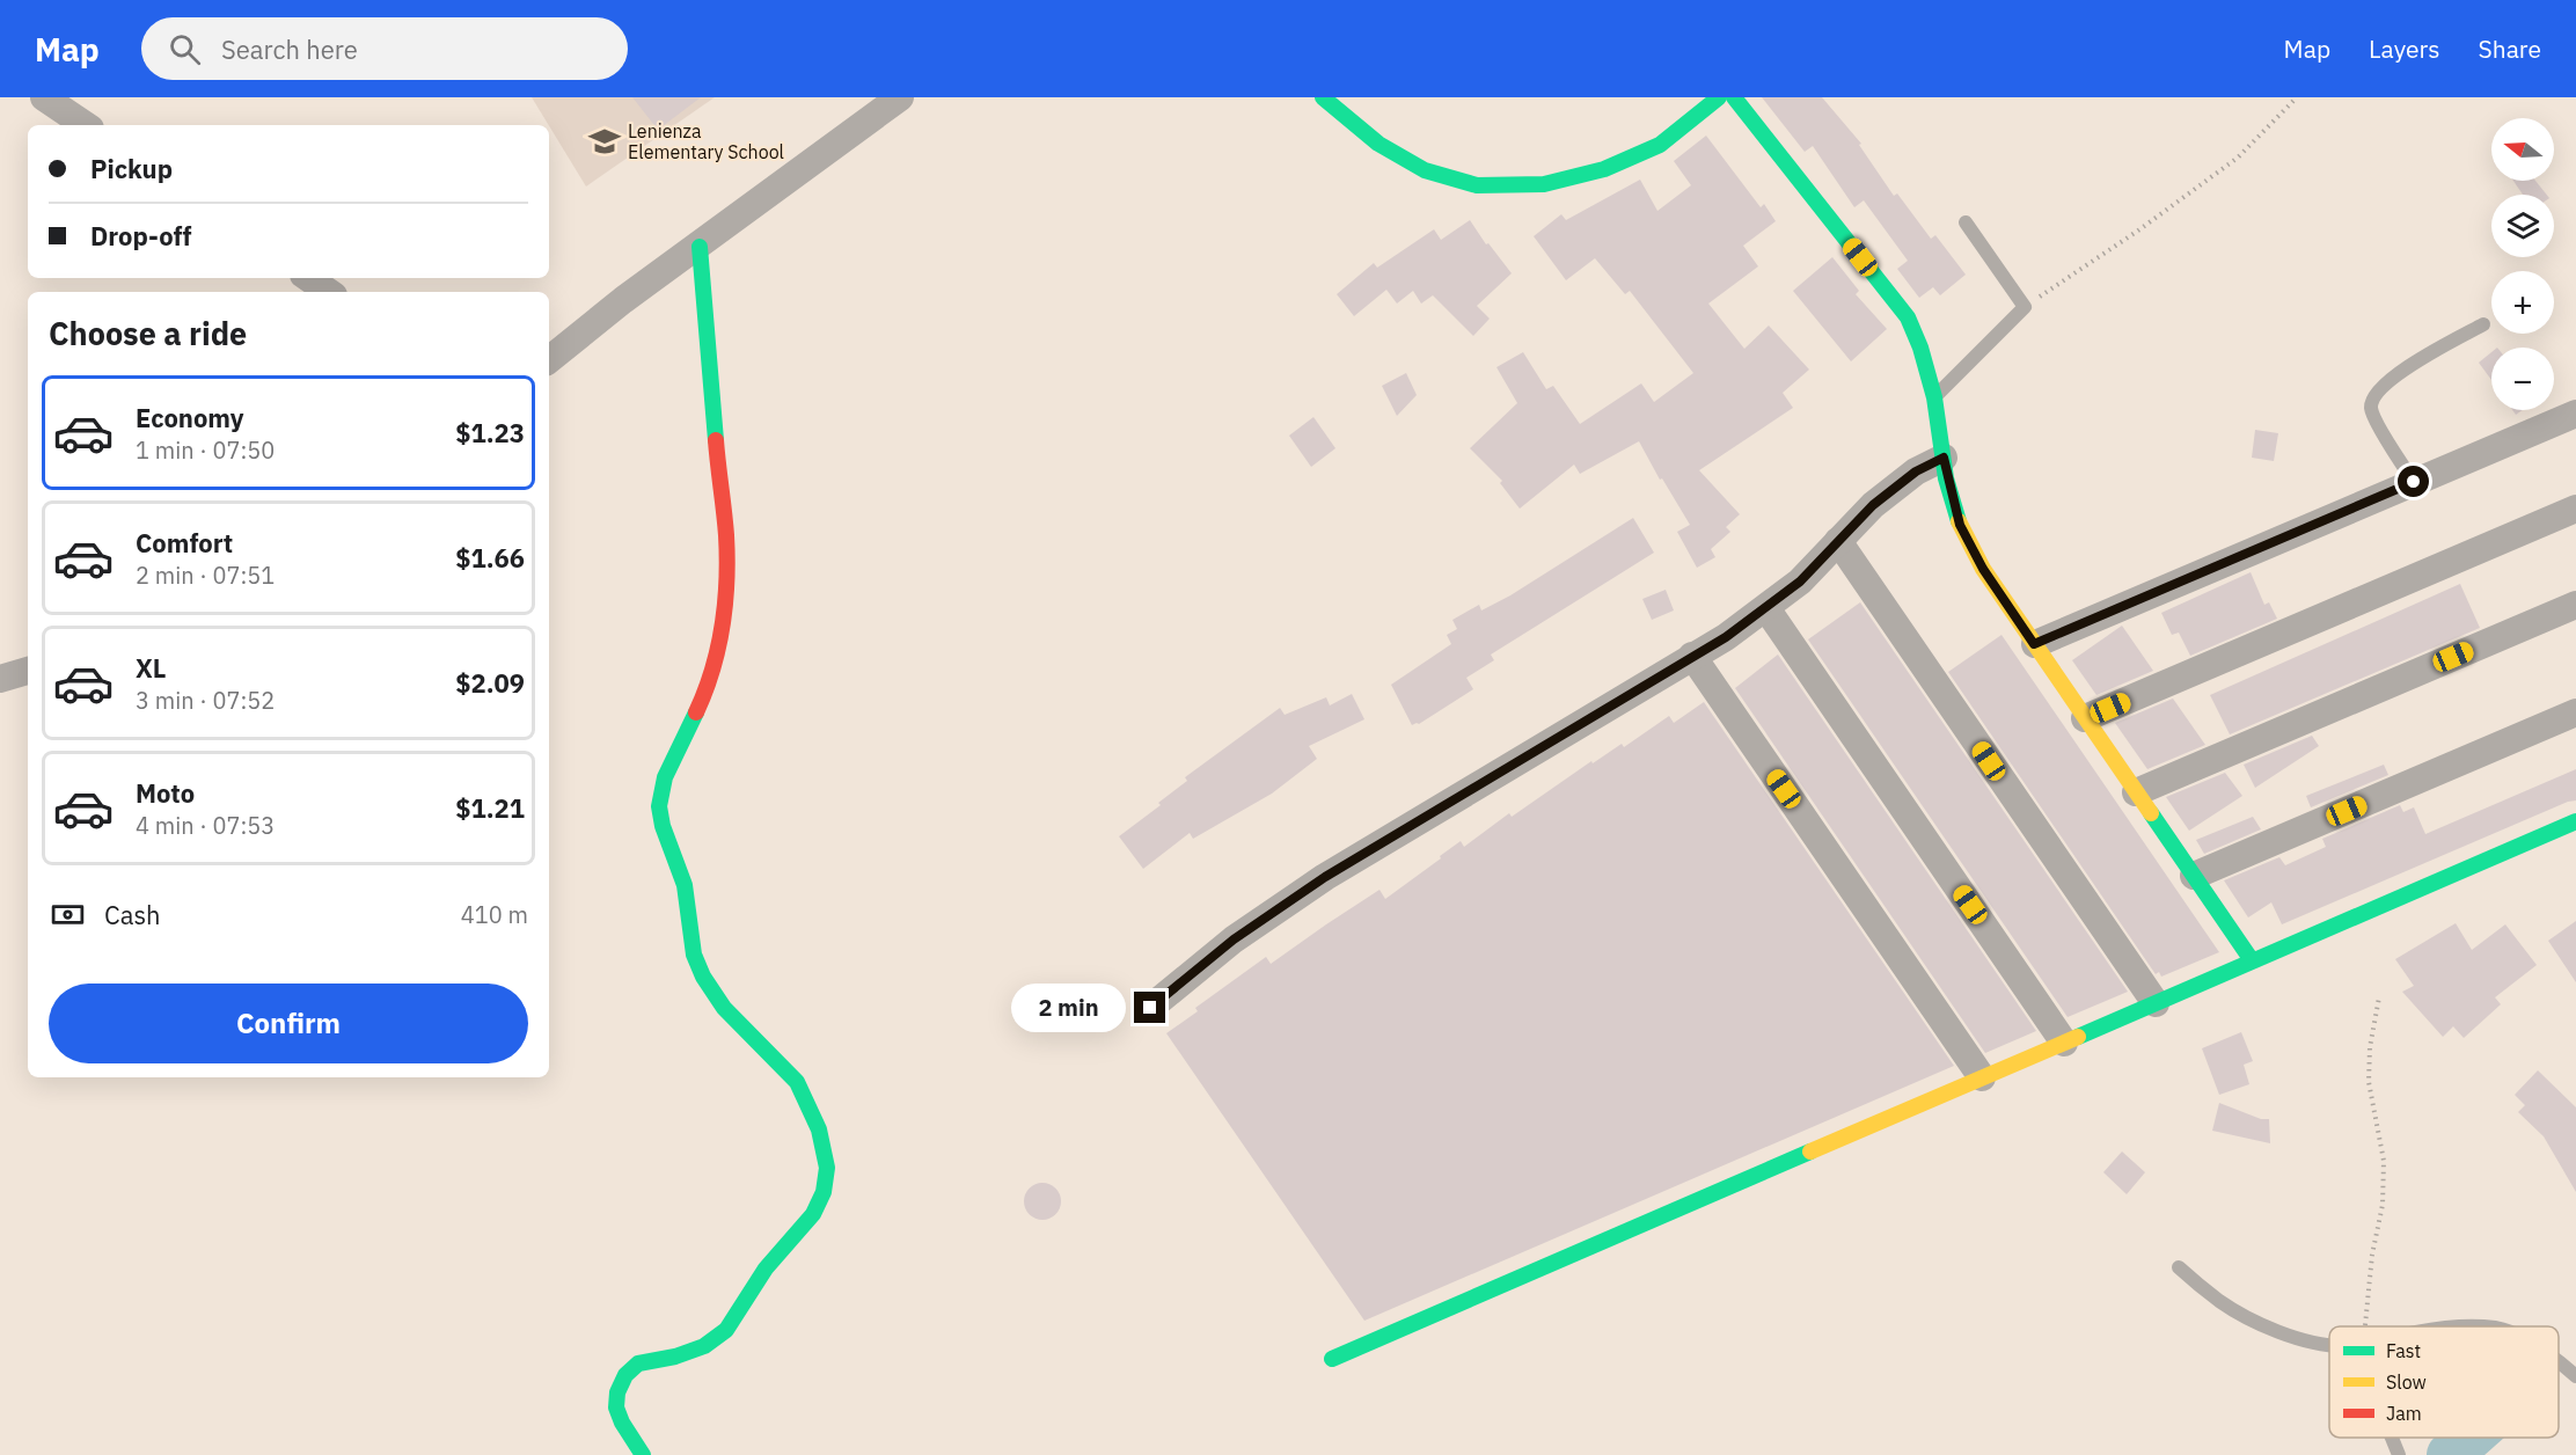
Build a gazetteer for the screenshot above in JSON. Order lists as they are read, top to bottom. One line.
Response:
{"places":{"school or university":["Lenienza Elementary School"]},"legend":["Fast","Slow","Jam"],"north":"left","page":{"header":"Map","search":"Search here","nav":["Map","Layers","Share"],"map_buttons":["+","−"],"banner":["Pickup","Drop-off"],"heading":"Choose a ride","list":[{"name":"Economy","note":"1 min · 07:50","value":"$1.23"},{"name":"Comfort","note":"2 min · 07:51","value":"$1.66"},{"name":"XL","note":"3 min · 07:52","value":"$2.09"},{"name":"Moto","note":"4 min · 07:53","value":"$1.21"}],"pay":["Cash","410 m"],"buttons":"Confirm","bubble":"2 min"}}
